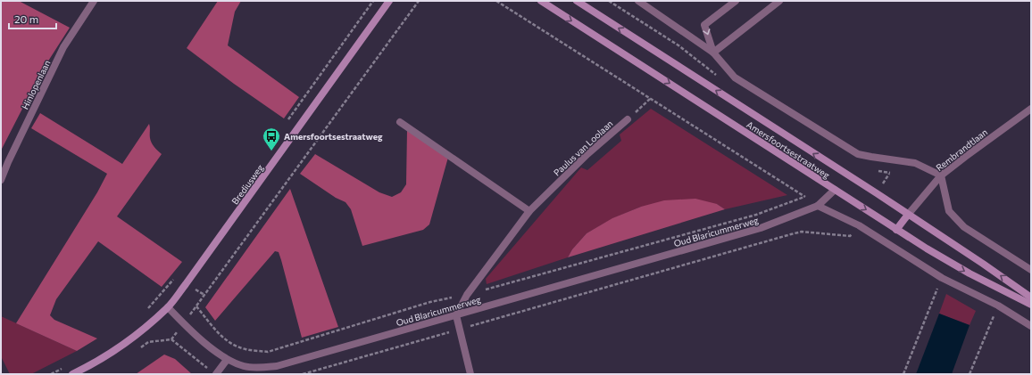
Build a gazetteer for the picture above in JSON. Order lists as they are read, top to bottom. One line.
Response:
{"streets":{"main road":["Amersfoortsestraatweg","Rembrandtlaan","Brediusweg"],"street":["Hinlopenlaan","Paulus van Loolaan","Oud Blaricummerweg"]},"crossings":[["Paulus van Loolaan","Oud Blaricummerweg"],["Amersfoortsestraatweg","Rembrandtlaan"],["Amersfoortsestraatweg","Oud Blaricummerweg"],["Brediusweg","Oud Blaricummerweg"]],"places":{"bus stop":["Amersfoortsestraatweg"]},"scale_bar":"20 m"}
